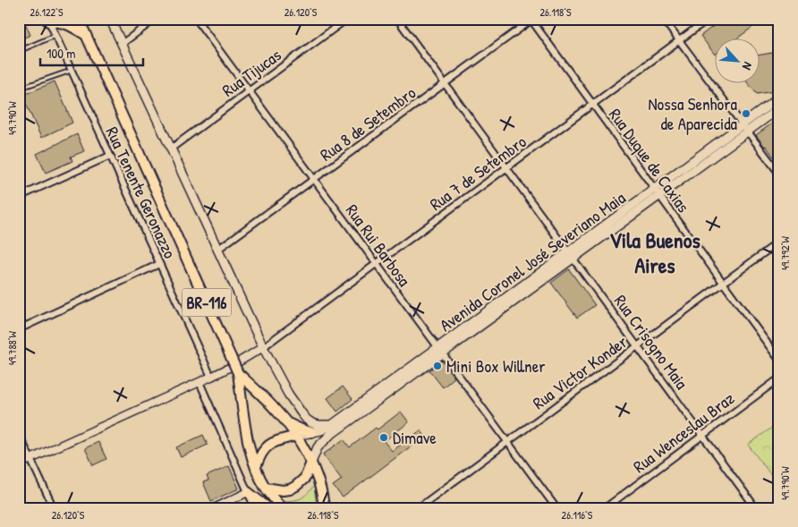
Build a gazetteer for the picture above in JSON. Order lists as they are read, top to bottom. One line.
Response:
{"streets":{"highway":["BR-116"],"main road":["Avenida Coronel José Severiano Maia"],"street":["Rua Tijucas","Rua 8 de Setembro","Rua Duque de Caxias","Rua 7 de Setembro","Rua Tenente Geronazzo","Rua Rui Barbosa","Rua Crisogno Maia","Rua Victor Konder","Rua Wenceslau Braz"]},"crossings":[["Rua Tijucas","Rua Rui Barbosa"],["Rua 8 de Setembro","Rua Duque de Caxias"],["Rua 8 de Setembro","Rua Rui Barbosa"],["Rua 8 de Setembro","Rua Crisogno Maia"],["Rua Duque de Caxias","Rua 7 de Setembro"],["Rua Duque de Caxias","Avenida Coronel José Severiano Maia"],["Rua Duque de Caxias","Rua Victor Konder"],["Rua 7 de Setembro","Rua Rui Barbosa"],["Rua 7 de Setembro","Rua Crisogno Maia"],["Rua Rui Barbosa","Avenida Coronel José Severiano Maia"],["Rua Rui Barbosa","Rua Victor Konder"],["Avenida Coronel José Severiano Maia","BR-116"],["Avenida Coronel José Severiano Maia","Rua Crisogno Maia"],["Rua Crisogno Maia","Rua Victor Konder"],["Rua Crisogno Maia","Rua Wenceslau Braz"]],"districts":["Vila Buenos Aires"],"places":["Nossa Senhora de Aparecida","Mini Box Willner","Dimave"],"scale_bar":"100 m","north":"bottom right","coordinates":["26.122°S","26.120°S","26.118°S","49.790°W","49.792°W","49.788°W","26.116°S"]}
